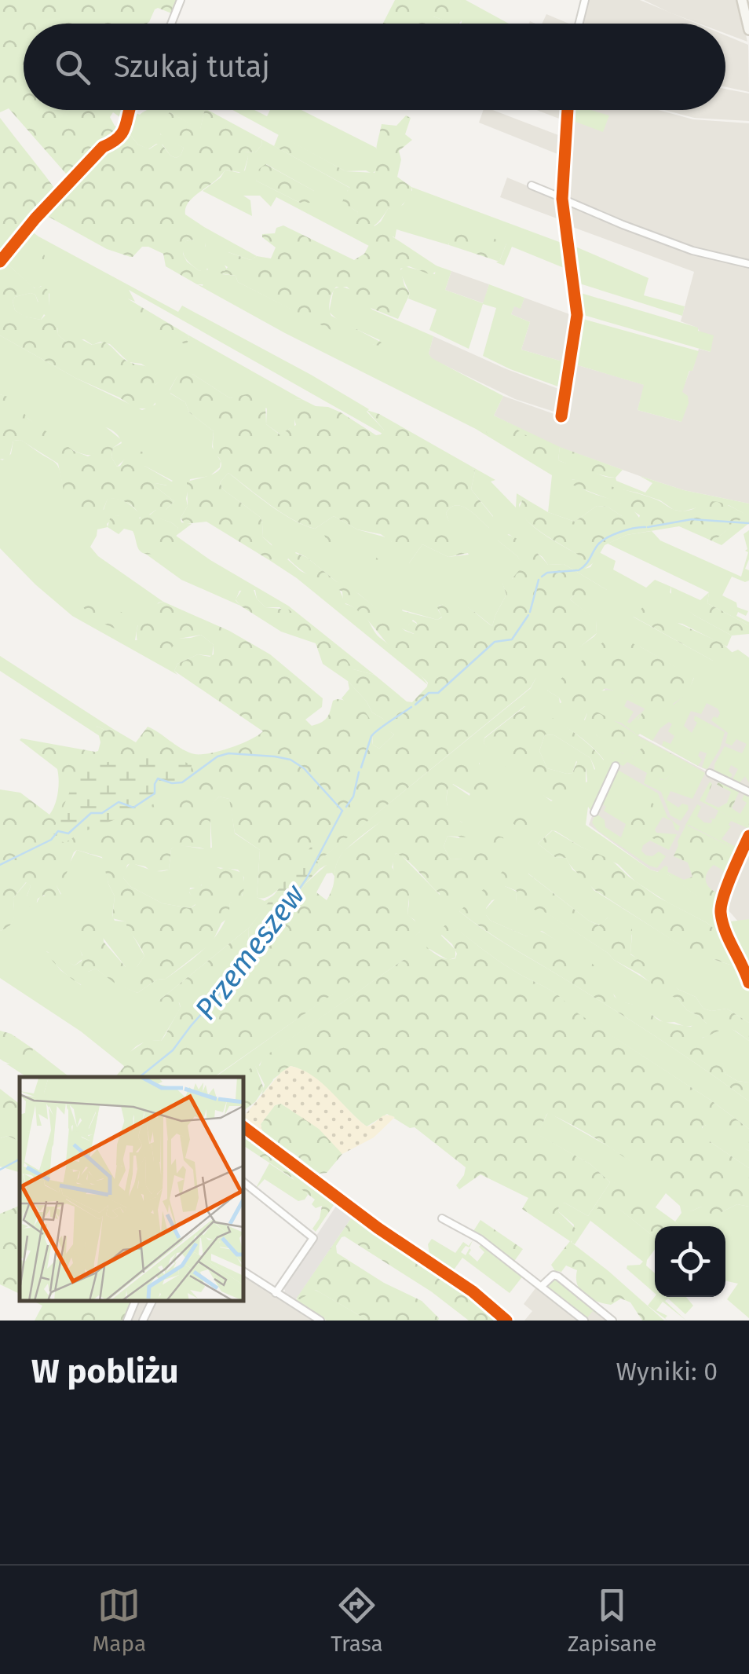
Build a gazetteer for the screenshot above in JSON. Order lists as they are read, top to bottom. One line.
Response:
{"water":["Przemeszew"],"page":{"search":"Szukaj tutaj","heading":["W pobliżu","Wyniki: 0"],"nav":["Mapa","Trasa","Zapisane"]}}
